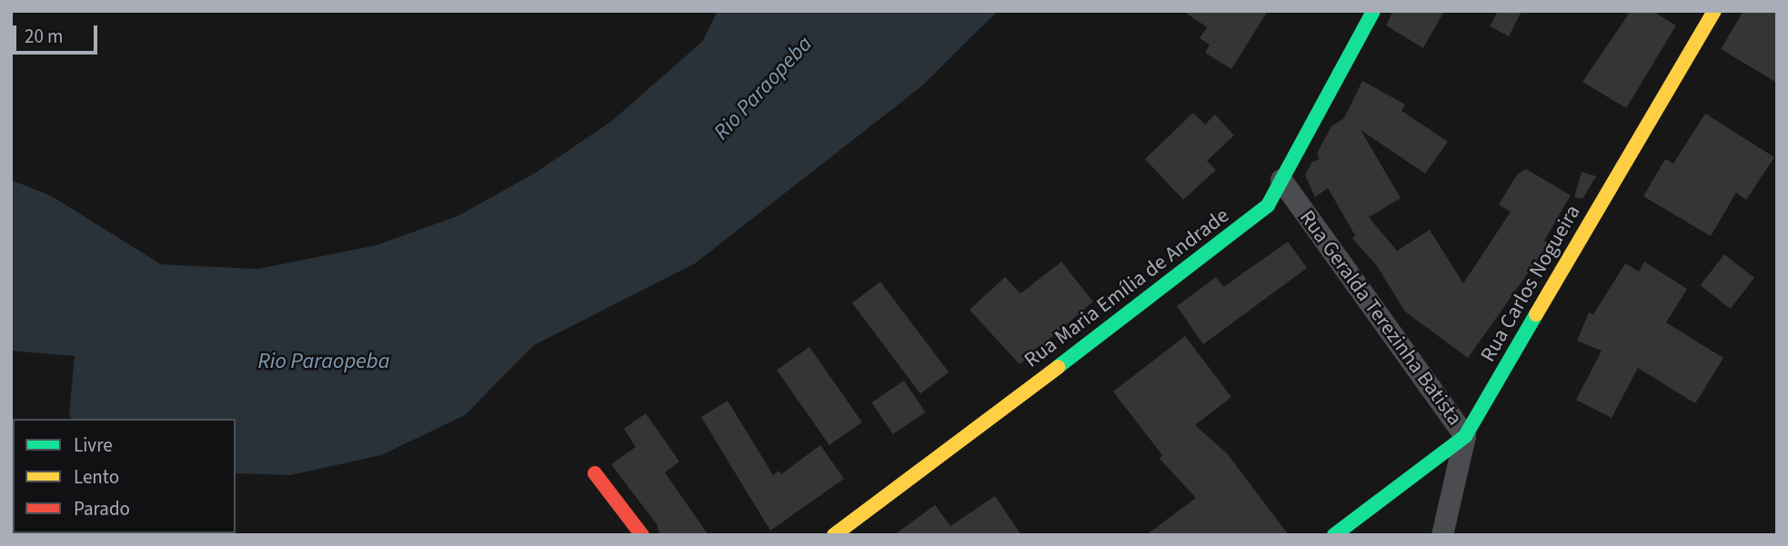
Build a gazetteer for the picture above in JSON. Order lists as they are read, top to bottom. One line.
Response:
{"streets":{"street":["Rua Carlos Nogueira","Rua Maria Emília de Andrade","Rua Geralda Terezinha Batista"]},"crossings":[["Rua Carlos Nogueira","Rua Geralda Terezinha Batista"],["Rua Maria Emília de Andrade","Rua Geralda Terezinha Batista"]],"water":["Rio Paraopeba"],"legend":["Livre","Lento","Parado"],"scale_bar":"20 m"}
